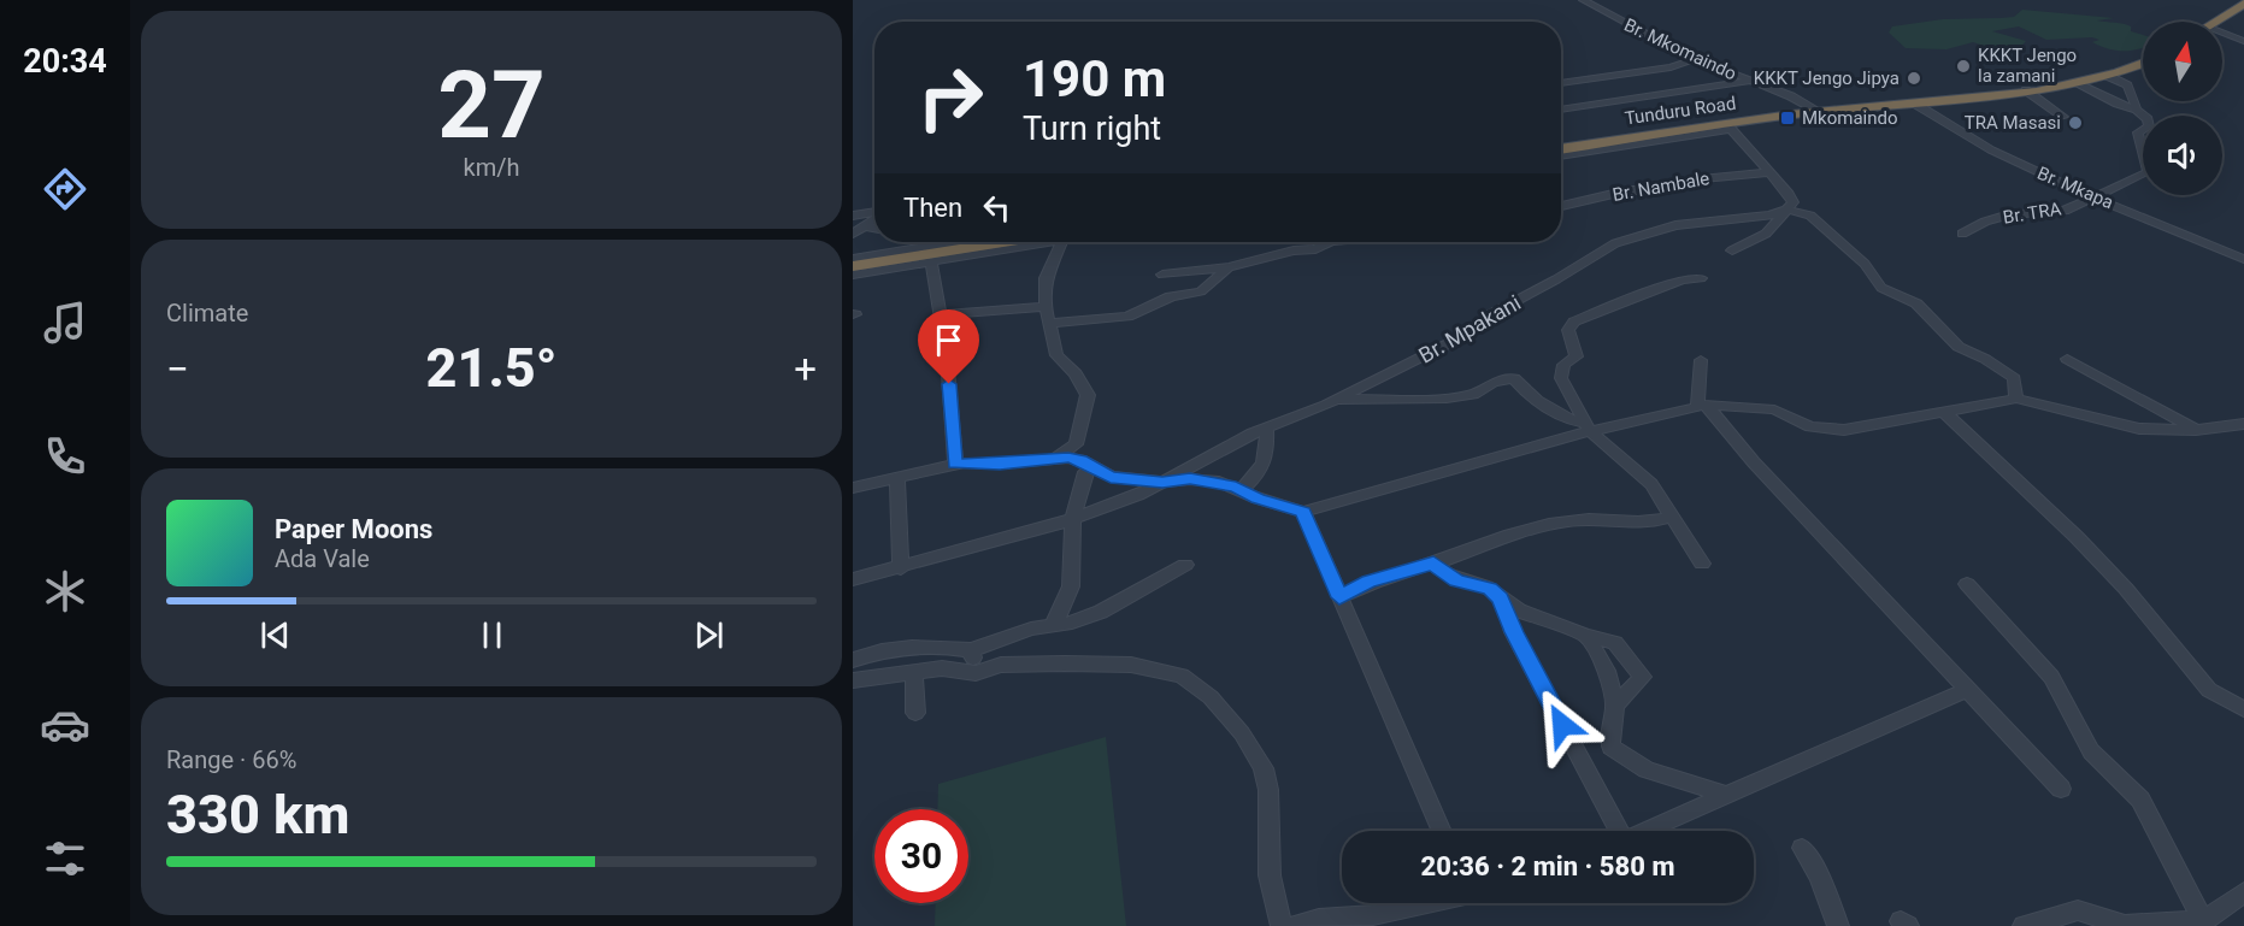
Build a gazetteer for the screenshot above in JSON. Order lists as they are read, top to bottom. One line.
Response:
{"streets":{"highway":["Tunduru Road"],"street":["Br. Mkomaindo","Br. Nambale","Br. Mkapa","Br. TRA","Br. Mpakani"]},"crossings":[["Br. Mkomaindo","Tunduru Road"],["Tunduru Road","Br. Mkapa"],["Tunduru Road","Br. TRA"],["Br. Mkapa","Br. TRA"]],"places":{"other":["KKKT Jengo la zamani","KKKT Jengo Jipya","TRA Masasi"],"transit":["Mkomaindo"]},"north":"top","page":{"tabs":"20:34","tile":[["27","km/h"],"Climate",["Range · 66%","330 km"]],"turn":["190 m","Turn right"],"then":"Then","heat":["−","21.5°","+"],"song":["Paper Moons","Ada Vale"],"limit":"30","trip":"20:36 · 2 min · 580 m"}}
